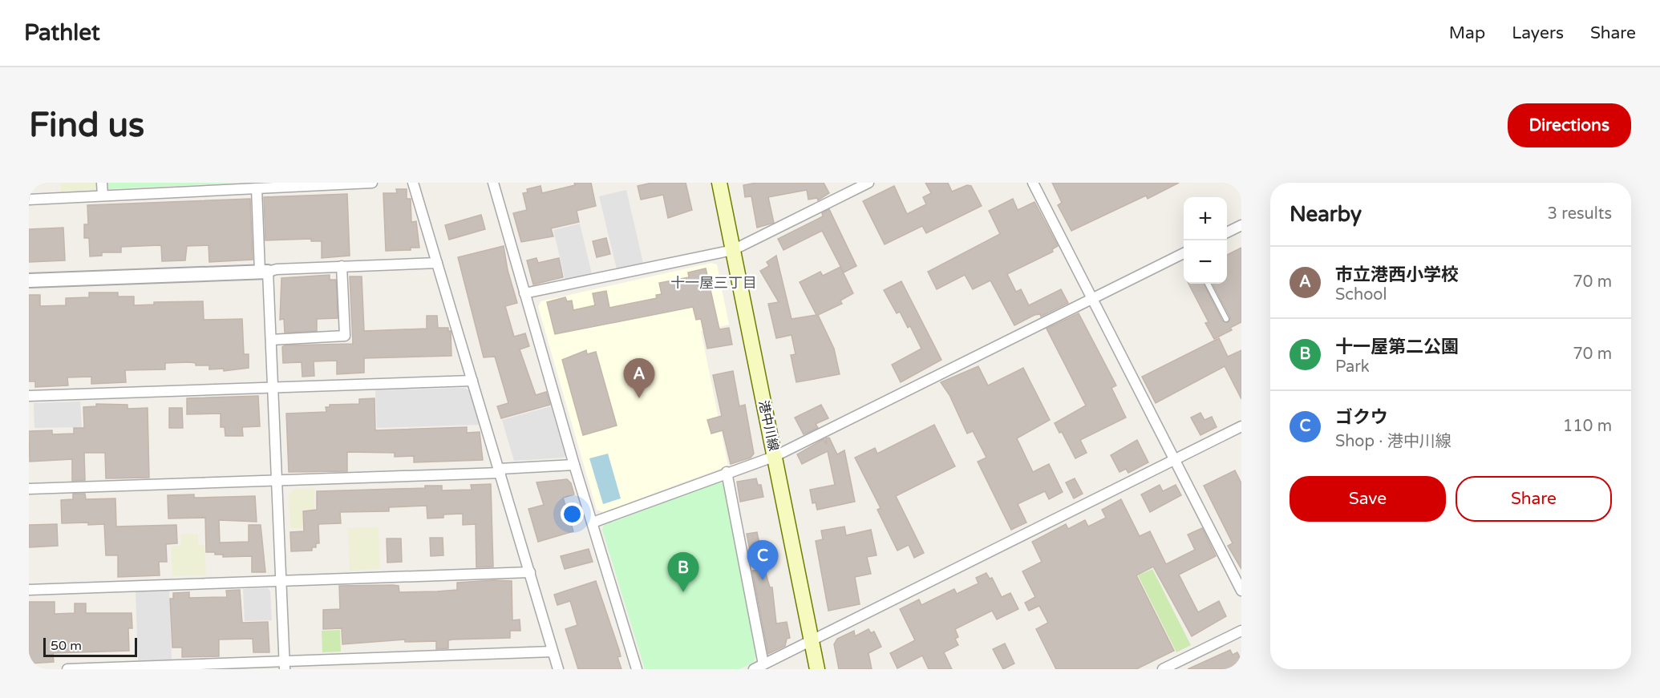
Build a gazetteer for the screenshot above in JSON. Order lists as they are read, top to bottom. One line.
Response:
{"streets":{"main road":["港中川線"]},"districts":["十一屋三丁目"],"scale_bar":"50 m","page":{"header":"Pathlet","nav":["Map","Layers","Share"],"buttons":["Directions",["Save","Share"]],"title":"Find us","heading":["Nearby","3 results"],"map_buttons":["+","−"],"list":[{"mark":"A","name":"市立港西小学校","note":"School","value":"70 m"},{"mark":"B","name":"十一屋第二公園","note":"Park","value":"70 m"},{"mark":"C","name":"ゴクウ","note":"Shop · 港中川線","value":"110 m"}],"pins":["A","C","B"],"scale":"50 m"}}
